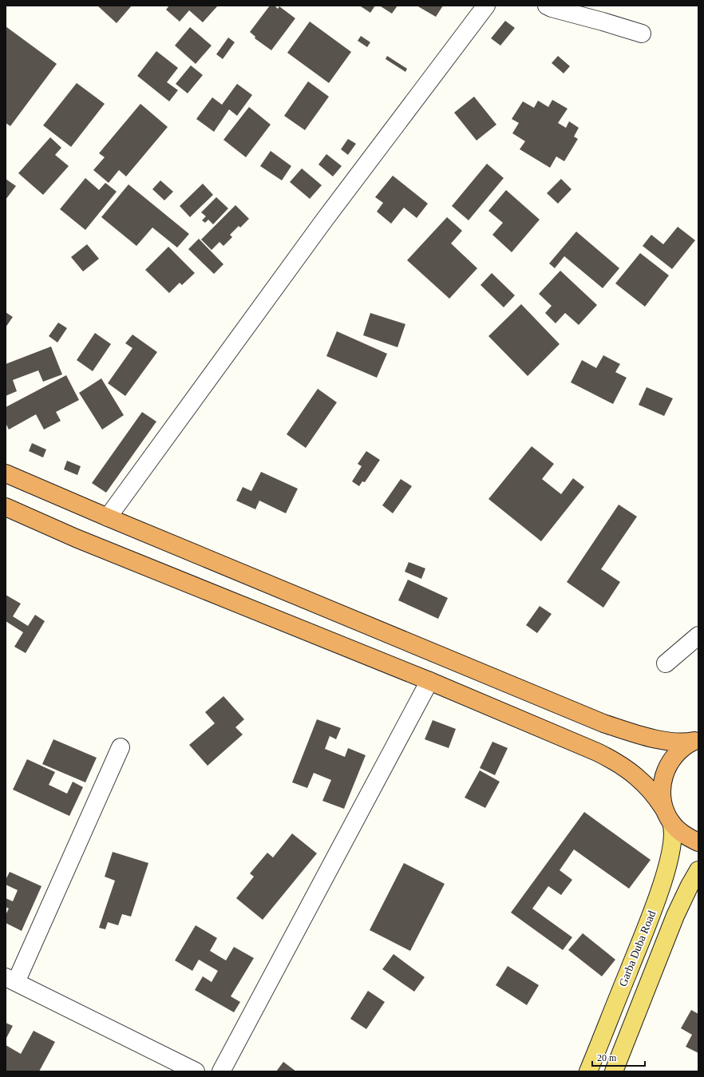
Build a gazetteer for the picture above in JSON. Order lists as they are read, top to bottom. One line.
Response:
{"streets":{"main road":["Garba Duba Road"]},"scale_bar":"20 m"}
